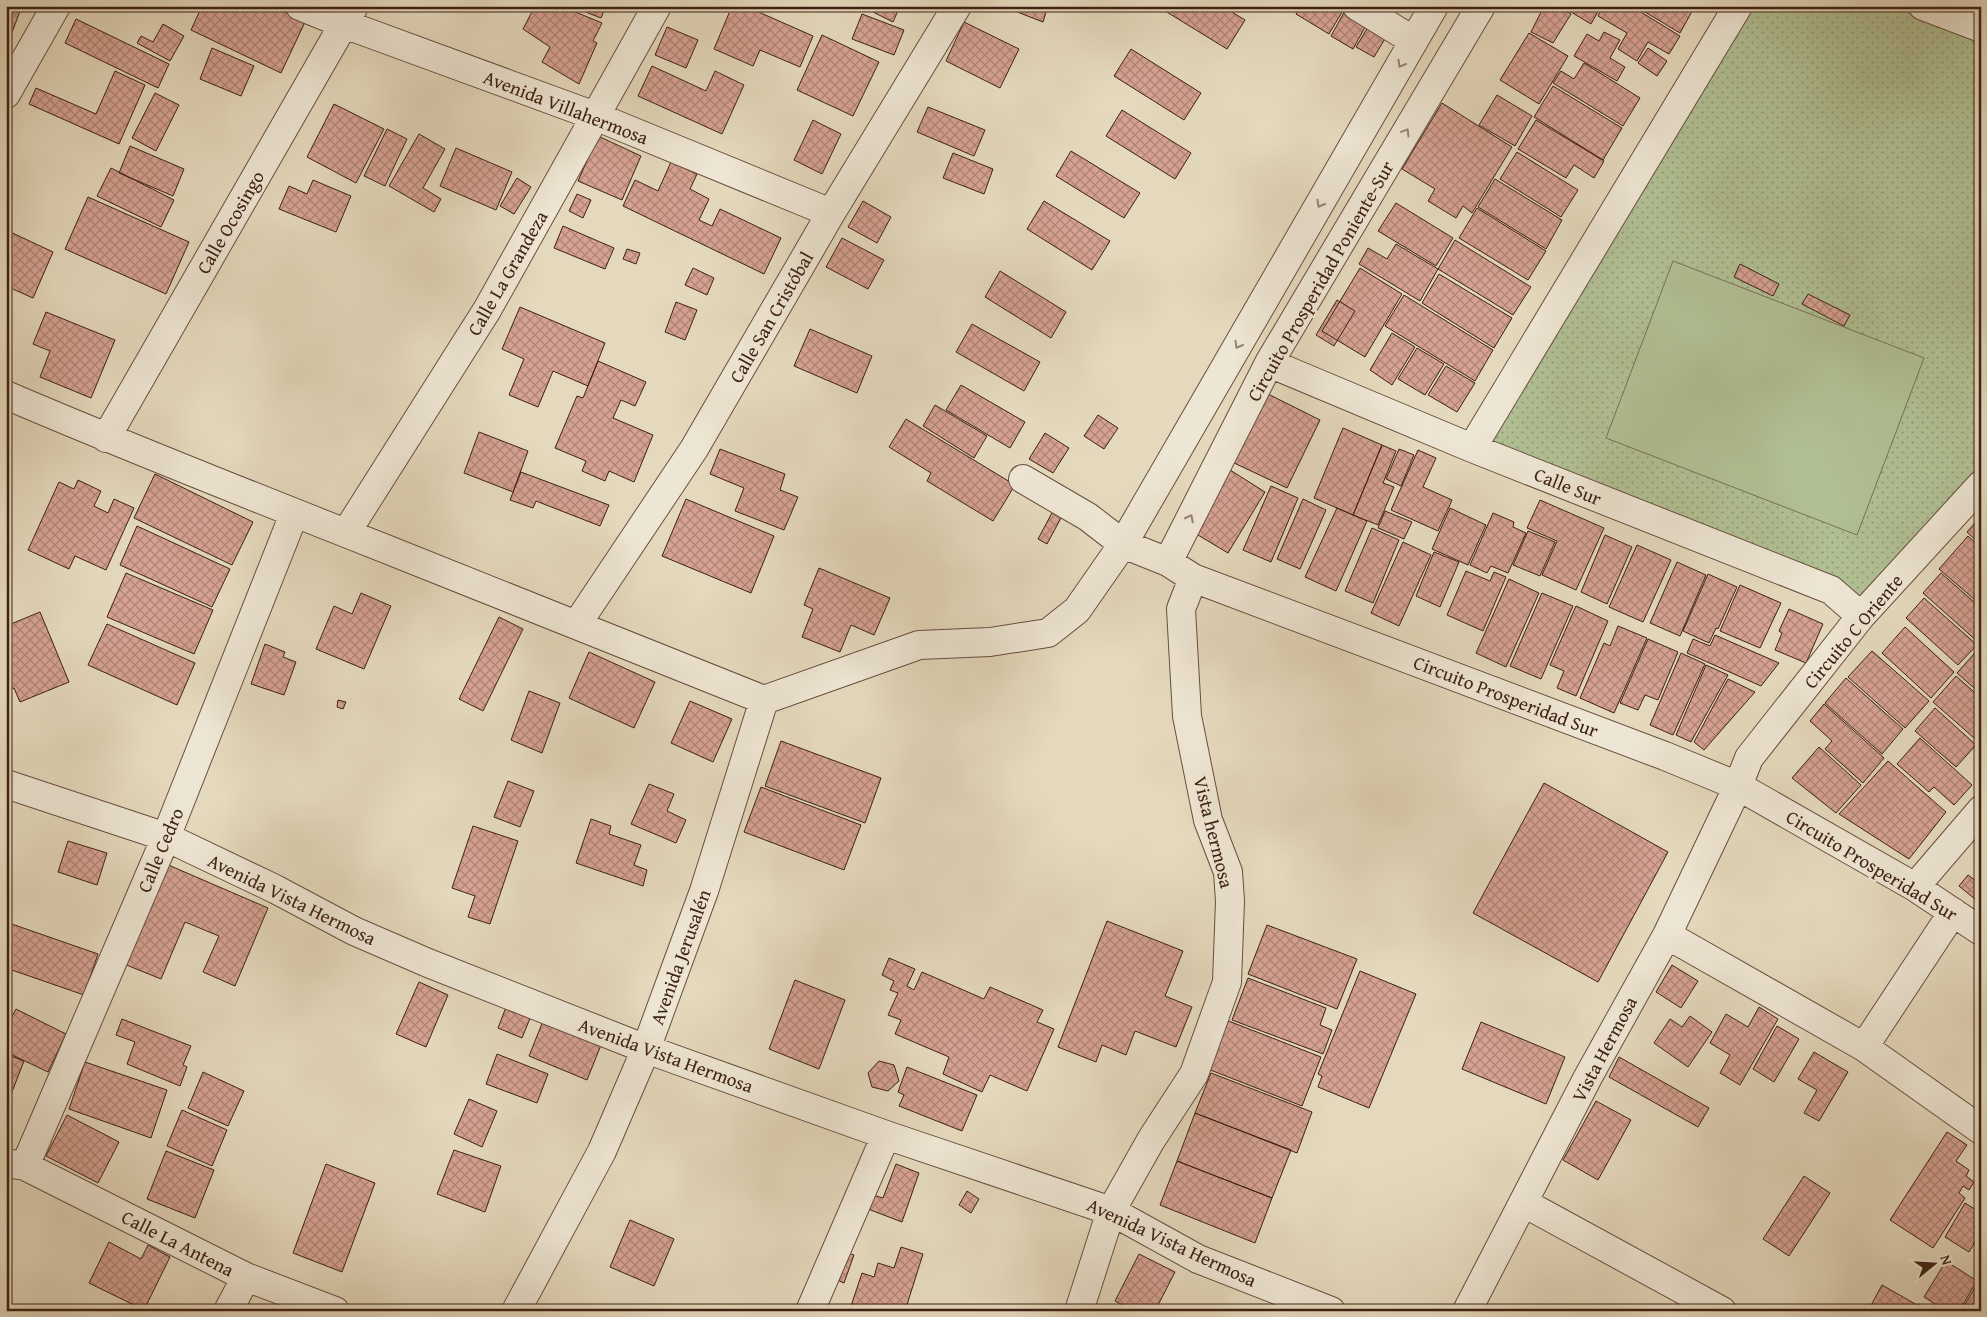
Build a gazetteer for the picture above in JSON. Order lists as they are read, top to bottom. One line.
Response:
{"streets":{"street":["Avenida Villahermosa","Calle Ocosingo","Calle La Grandeza","Circuito Prosperidad Poniente-Sur","Calle San Cristóbal","Calle Sur","Circuito C Oriente","Circuito Prosperidad Sur","Vista hermosa","Calle Cedro","Avenida Vista Hermosa","Avenida Jerusalén","Vista Hermosa","Calle La Antena"]},"crossings":[["Avenida Villahermosa","Calle Ocosingo"],["Avenida Villahermosa","Calle La Grandeza"],["Avenida Villahermosa","Calle San Cristóbal"],["Circuito Prosperidad Poniente-Sur","Calle Sur"],["Circuito Prosperidad Poniente-Sur","Circuito Prosperidad Sur"],["Circuito Prosperidad Poniente-Sur","Avenida Jerusalén"],["Calle Sur","Circuito C Oriente"],["Circuito C Oriente","Circuito Prosperidad Sur"],["Circuito C Oriente","Vista Hermosa"],["Circuito Prosperidad Sur","Vista hermosa"],["Circuito Prosperidad Sur","Vista Hermosa"],["Vista hermosa","Avenida Vista Hermosa"],["Calle Cedro","Avenida Vista Hermosa"],["Calle Cedro","Calle La Antena"],["Avenida Vista Hermosa","Avenida Jerusalén"]],"north":"right"}
